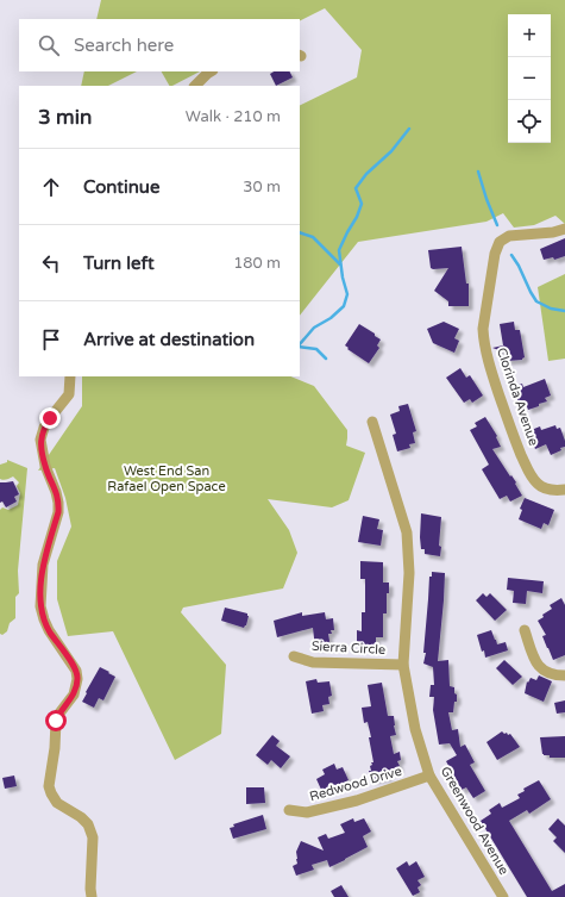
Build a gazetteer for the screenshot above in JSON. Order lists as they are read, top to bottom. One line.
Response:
{"streets":{"street":["Clorinda Avenue","Sierra Circle","Redwood Drive","Greenwood Avenue"]},"crossings":[["Sierra Circle","Greenwood Avenue"],["Redwood Drive","Greenwood Avenue"]],"parks":["West End San Rafael Open Space"],"page":{"map_buttons":["+","−"],"search":"Search here","heading":["3 min","Walk · 210 m"],"list":[["Continue","30 m"],["Turn left","180 m"],"Arrive at destination"]}}
